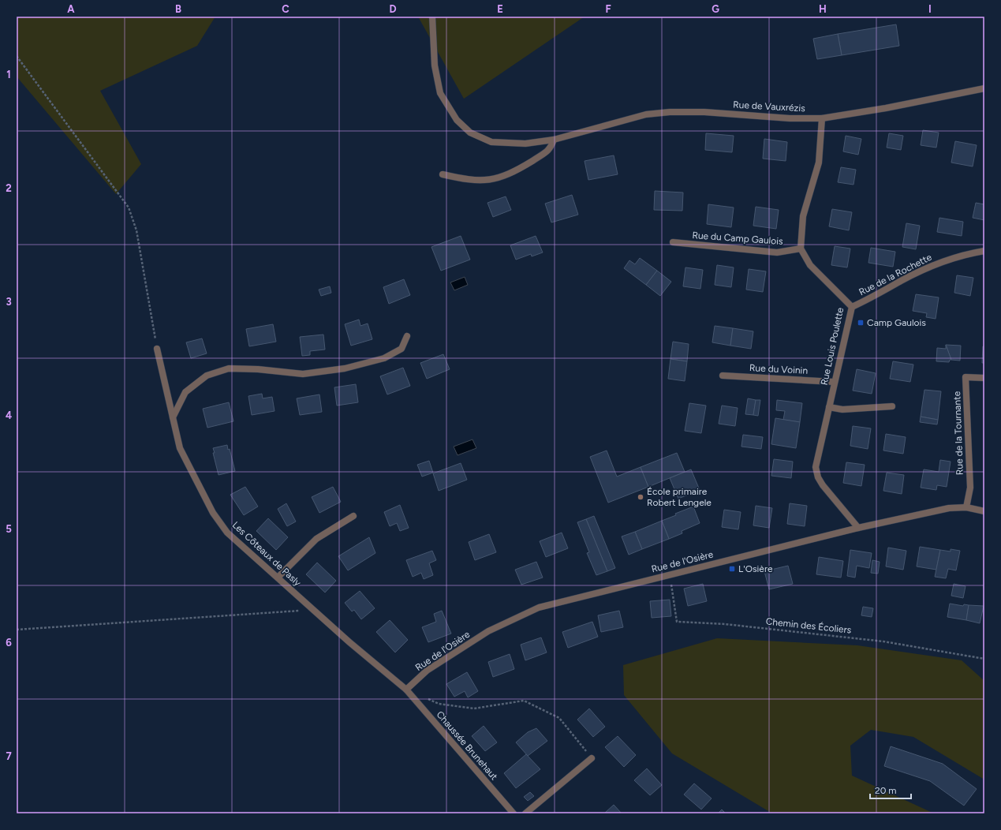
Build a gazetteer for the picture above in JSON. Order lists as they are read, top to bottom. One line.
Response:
{"streets":{"street":["Rue de Vauxrézis","Rue du Camp Gaulois","Rue de la Rochette","Rue Louis Poulette","Rue du Voinin","Rue de la Tournante","Les Côteaux de Pasly","Rue de l'Osière","Chaussée Brunehaut"],"path":["Chemin des Écoliers"]},"crossings":[["Rue du Camp Gaulois","Rue Louis Poulette"],["Rue de la Rochette","Rue Louis Poulette"],["Rue Louis Poulette","Rue du Voinin"],["Rue Louis Poulette","Rue de l'Osière"],["Rue de la Tournante","Rue de l'Osière"],["Les Côteaux de Pasly","Rue de l'Osière"],["Les Côteaux de Pasly","Chaussée Brunehaut"],["Rue de l'Osière","Chemin des Écoliers"],["Rue de l'Osière","Chaussée Brunehaut"]],"places":{"transit":["Camp Gaulois","L'Osière"],"other":["École primaire Robert Lengele"]},"scale_bar":"20 m","grid":{"columns":["A","B","C","D","E","F","G","H","I"],"rows":["1","2","3","4","5","6","7"]}}
